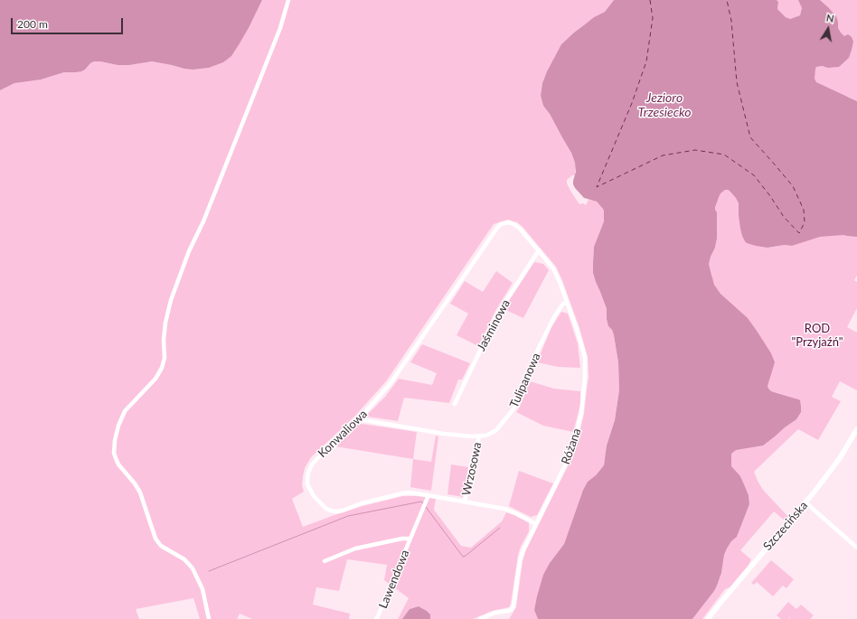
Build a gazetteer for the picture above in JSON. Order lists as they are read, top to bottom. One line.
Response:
{"streets":{"street":["Jaśminowa","Tulipanowa","Konwaliowa","Różana","Wrzosowa","Szczecińska","Lawendowa"]},"crossings":[["Jaśminowa","Konwaliowa"],["Jaśminowa","Różana"],["Tulipanowa","Konwaliowa"],["Tulipanowa","Różana"],["Tulipanowa","Wrzosowa"],["Konwaliowa","Różana"],["Konwaliowa","Wrzosowa"],["Konwaliowa","Lawendowa"]],"water":["Jezioro Trzesiecko"],"parks":["ROD \"Przyjaźń\""],"scale_bar":"200 m","north":"top"}
